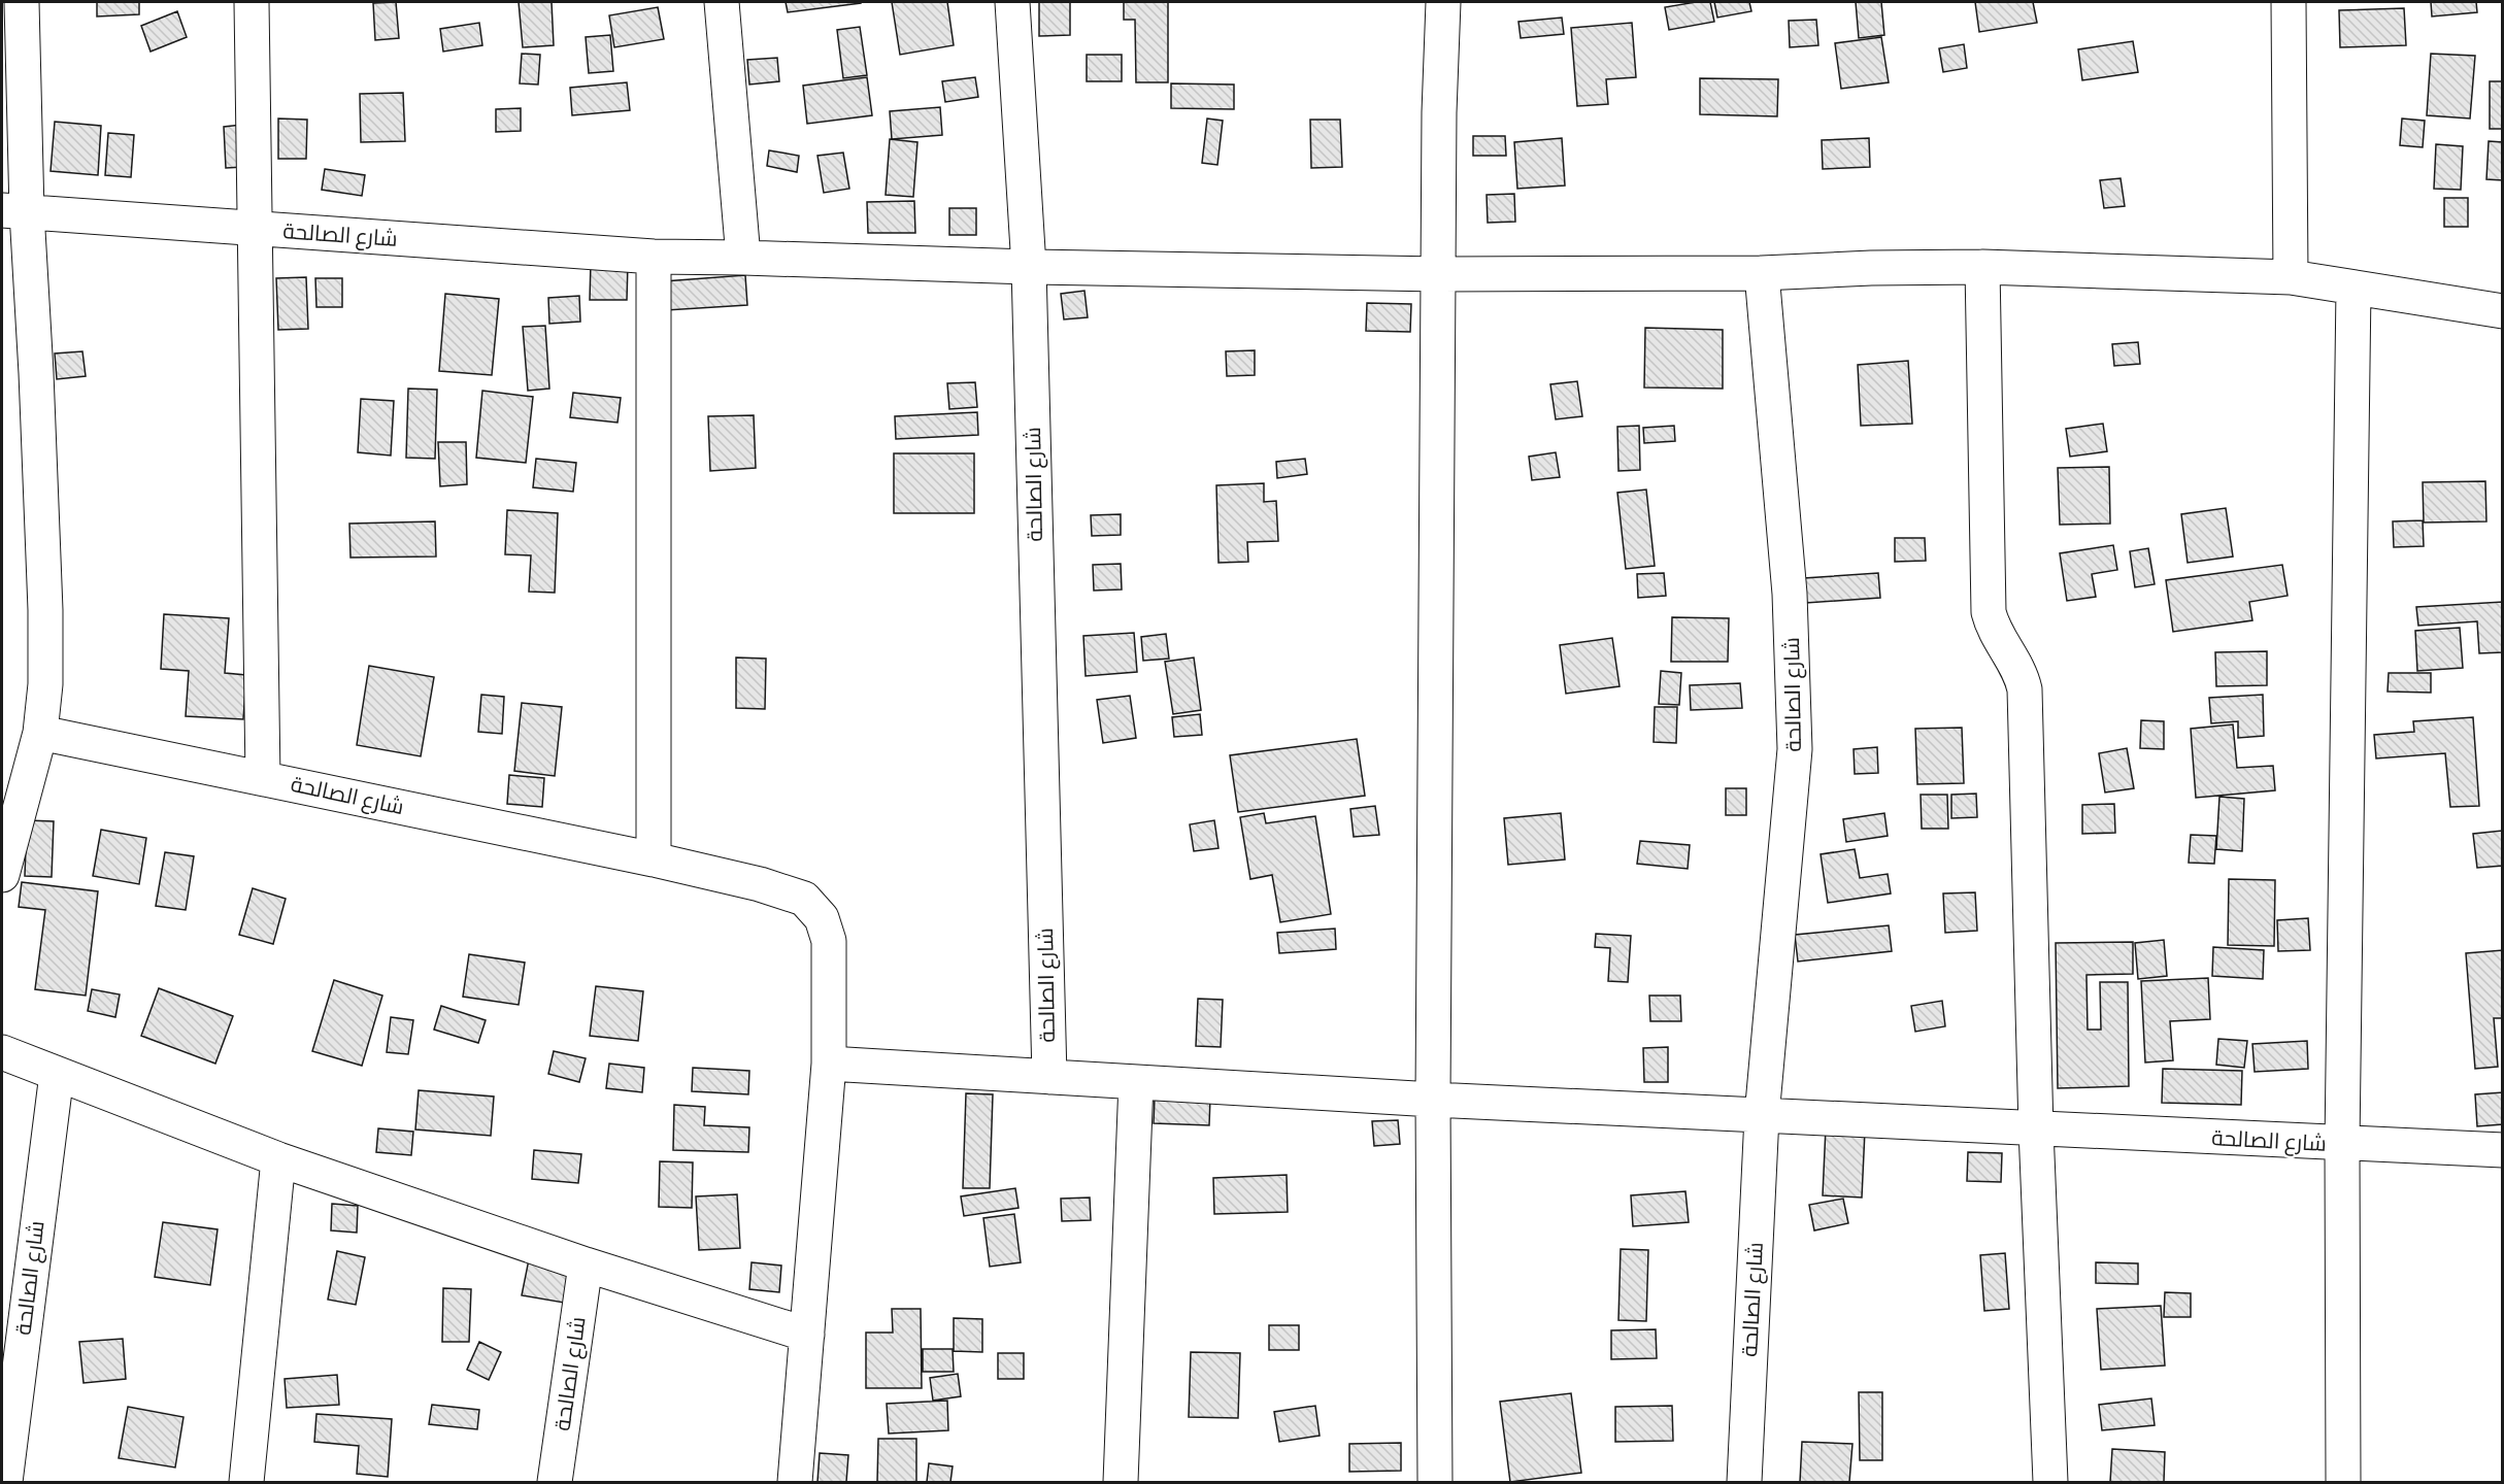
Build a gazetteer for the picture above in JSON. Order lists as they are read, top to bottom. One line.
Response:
{"streets":{"street":["شارع الصالحة"]}}
